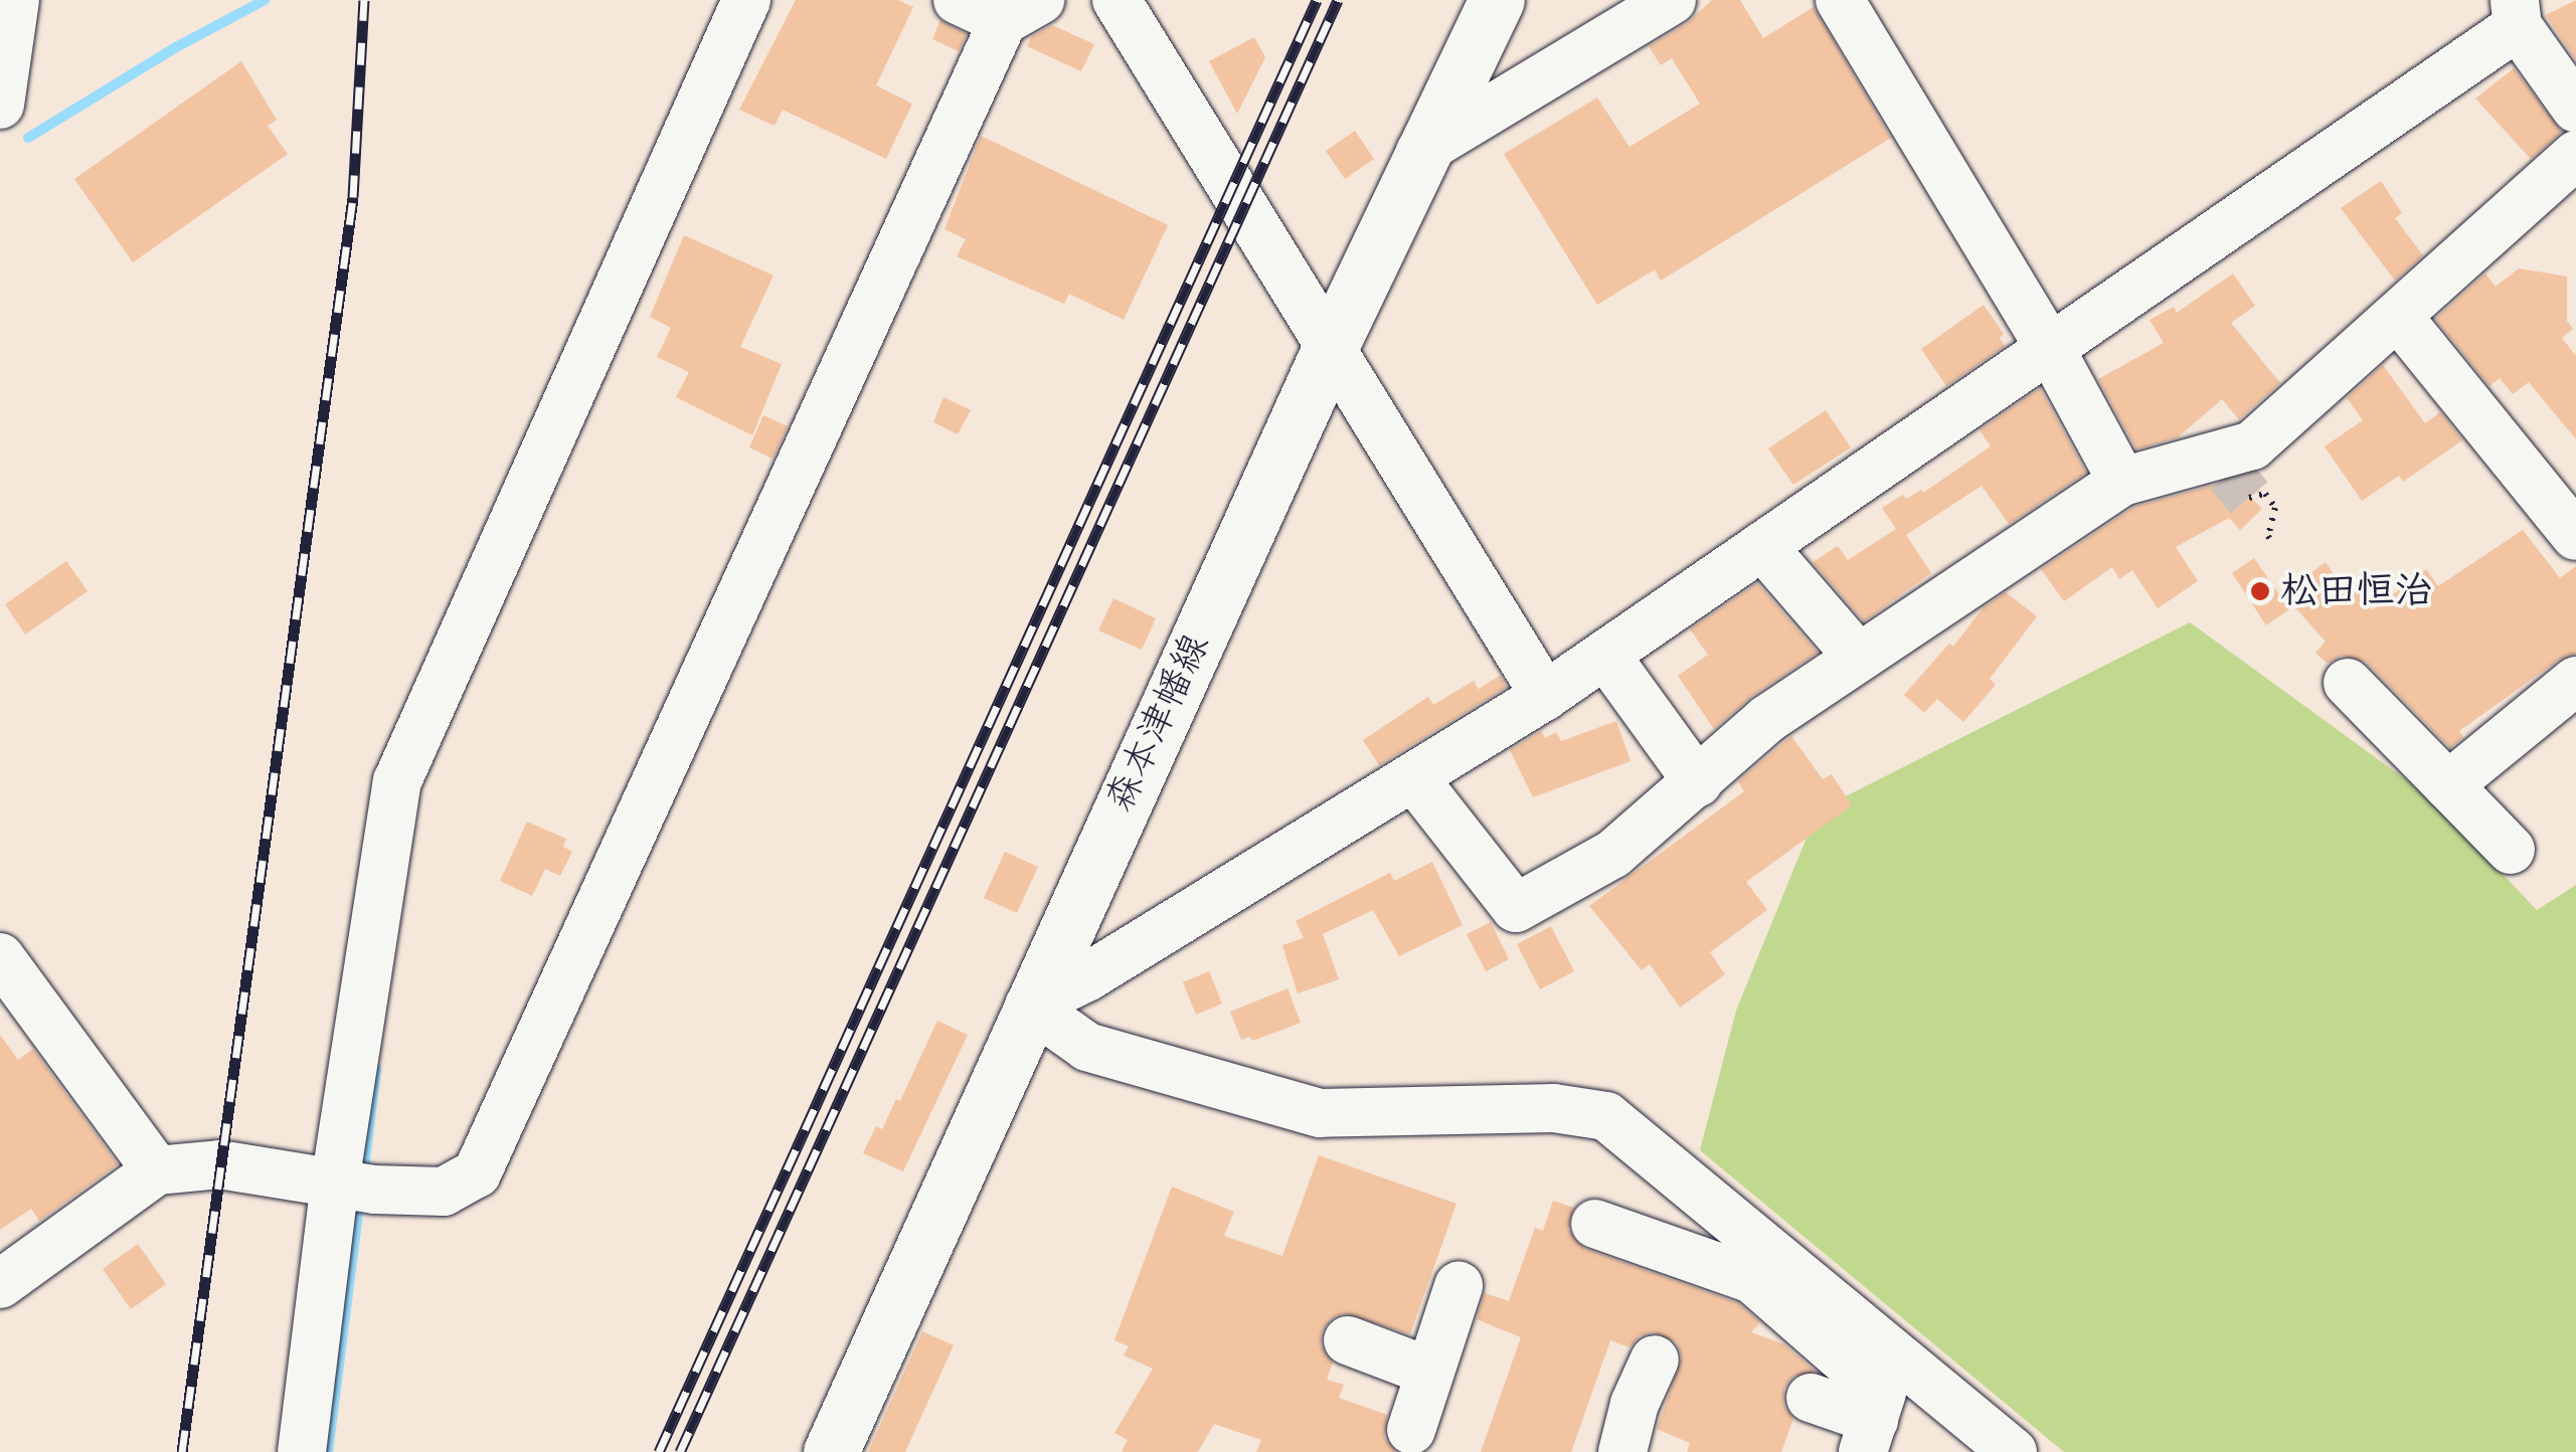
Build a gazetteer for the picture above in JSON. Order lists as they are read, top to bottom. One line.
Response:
{"streets":{"main road":["森本津幡線"]},"places":["松田恒治"]}
